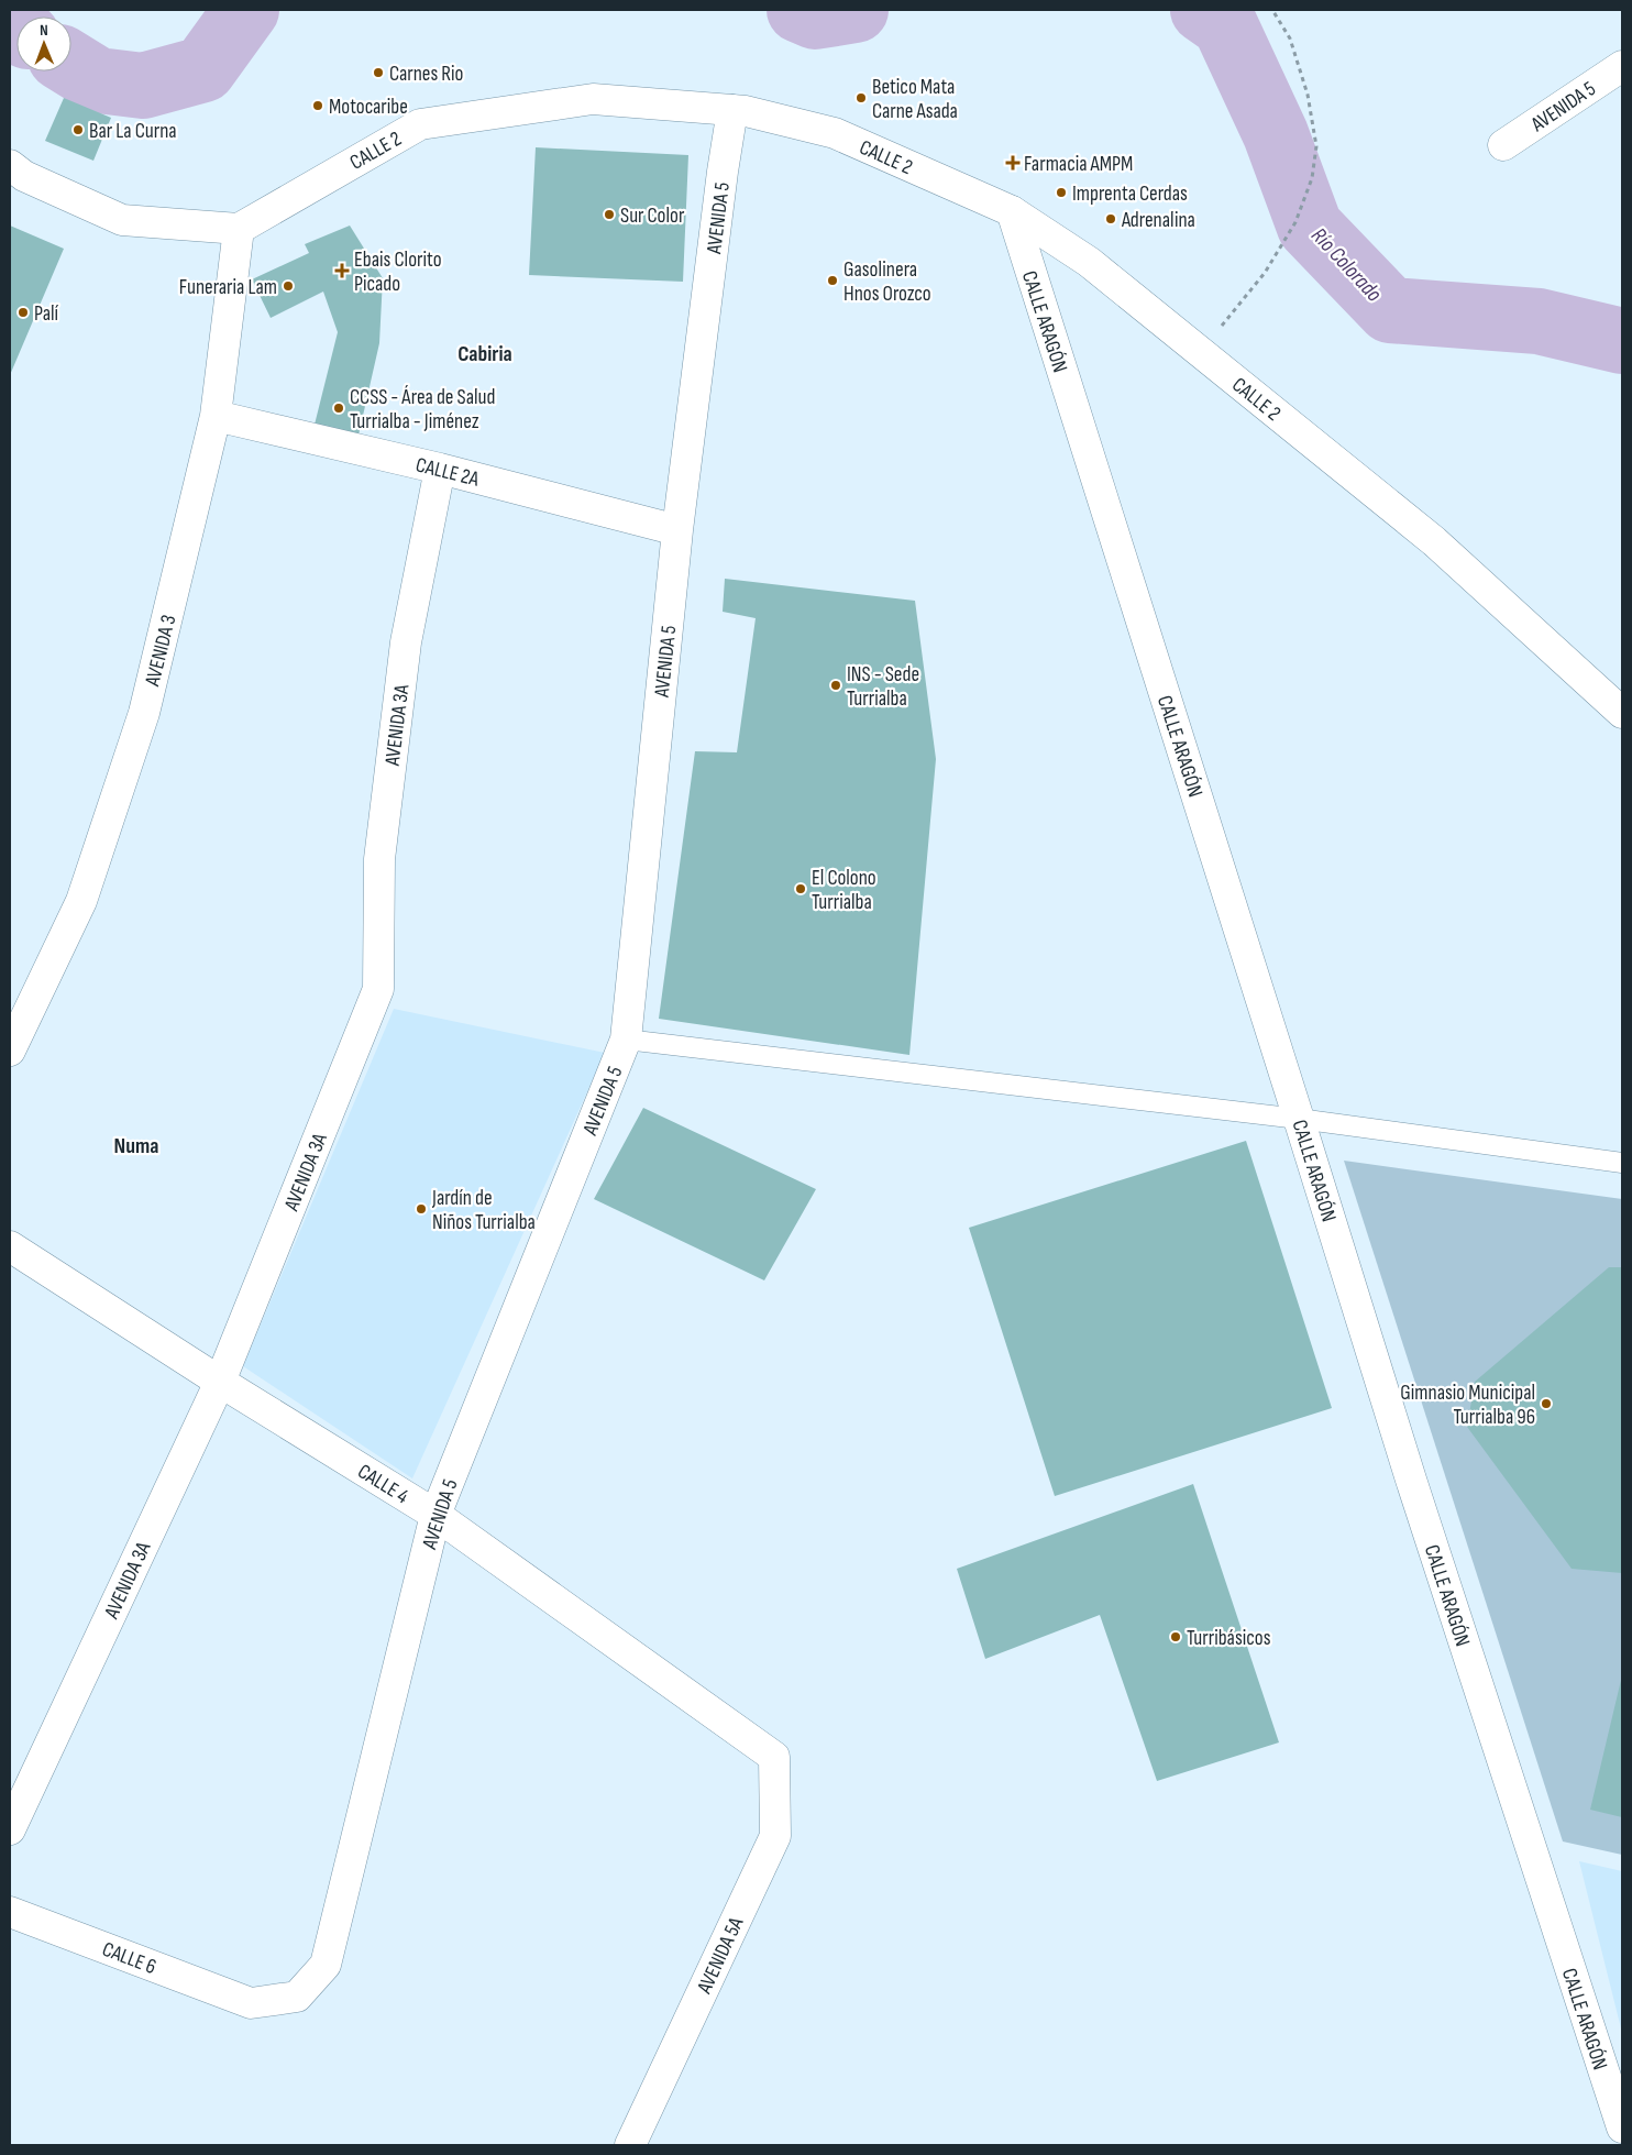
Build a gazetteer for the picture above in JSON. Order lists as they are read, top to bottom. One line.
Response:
{"streets":{"street":["AVENIDA 5","CALLE 2","CALLE ARAGÓN","CALLE 2A","AVENIDA 3","AVENIDA 3A","CALLE 4","AVENIDA 5A","CALLE 6"]},"crossings":[["AVENIDA 5","CALLE 2"],["AVENIDA 5","CALLE 2A"],["AVENIDA 5","CALLE 4"],["AVENIDA 5","CALLE 6"],["CALLE 2","CALLE ARAGÓN"],["CALLE 2","AVENIDA 3"],["CALLE 2A","AVENIDA 3"],["CALLE 2A","AVENIDA 3A"],["AVENIDA 3A","CALLE 4"],["CALLE 4","AVENIDA 5A"]],"districts":["Cabiria","Numa"],"water":["Río Colorado"],"places":{"other":["Carnes Rio","Betico Mata Carne Asada","Motocaribe","Bar La Curna","Imprenta Cerdas","Sur Color","Adrenalina","Gasolinera Hnos Orozco","Funeraria Lam","Palí","CCSS - Área de Salud Turrialba - Jiménez","INS - Sede Turrialba","El Colono Turrialba","Jardín de Niños Turrialba","Gimnasio Municipal Turrialba 96","Turribásicos"],"health":["Farmacia AMPM","Ebais Clorito Picado"]},"north":"top"}
